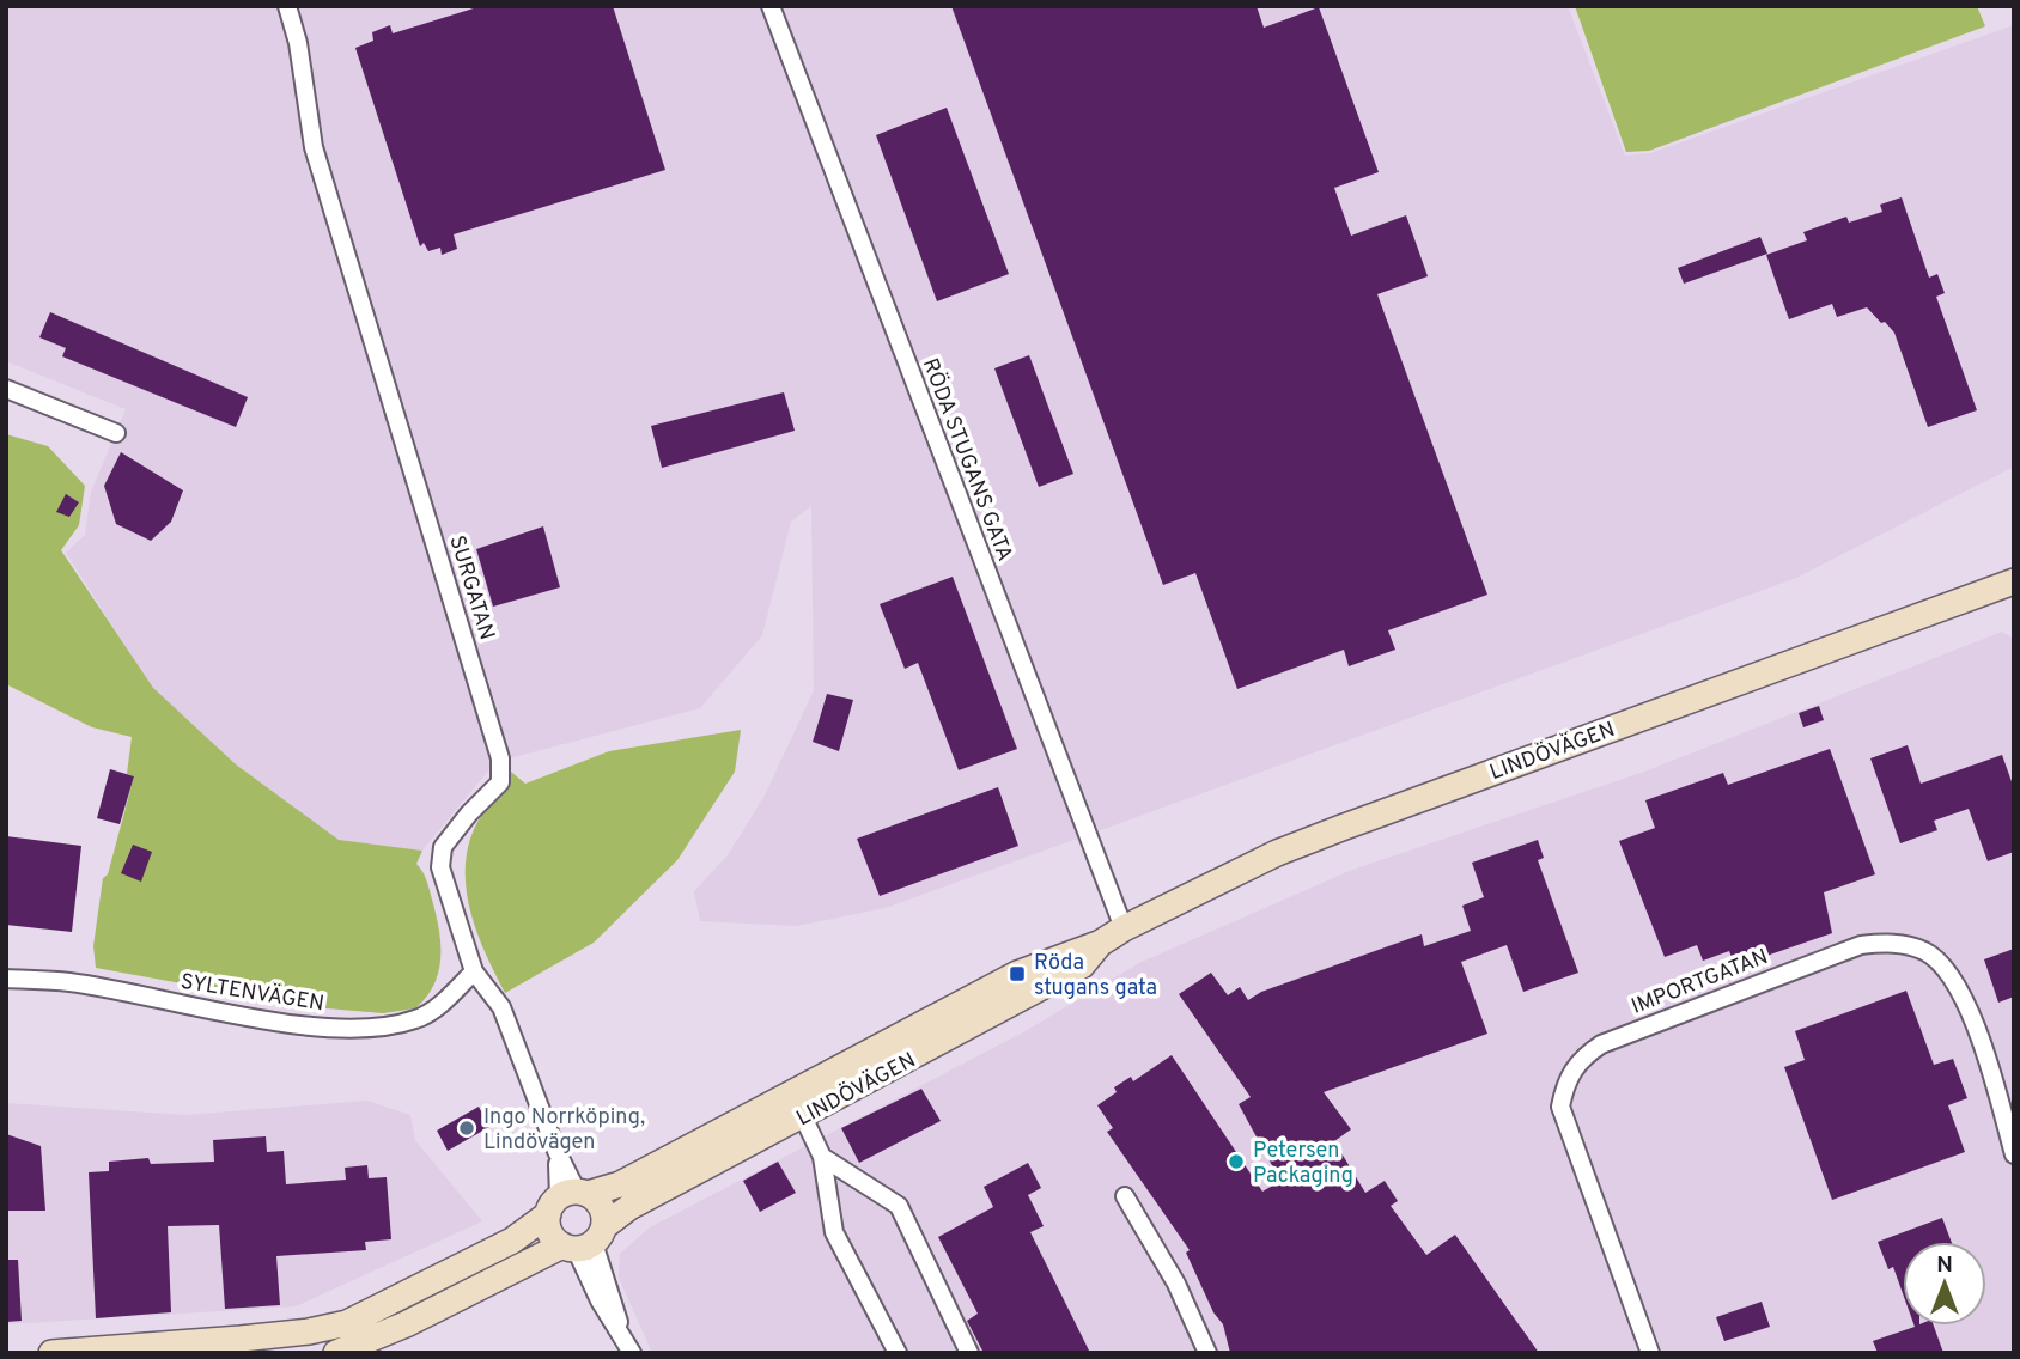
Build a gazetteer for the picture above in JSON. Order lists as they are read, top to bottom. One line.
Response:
{"streets":{"main road":["LINDÖVÄGEN"],"street":["RÖDA STUGANS GATA","SURGATAN","IMPORTGATAN","SYLTENVÄGEN"]},"crossings":[["RÖDA STUGANS GATA","LINDÖVÄGEN"],["SURGATAN","LINDÖVÄGEN"],["SURGATAN","SYLTENVÄGEN"]],"places":{"transit":["Röda stugans gata"],"other":["Ingo Norrköping, Lindövägen","Petersen Packaging"]},"north":"top"}
